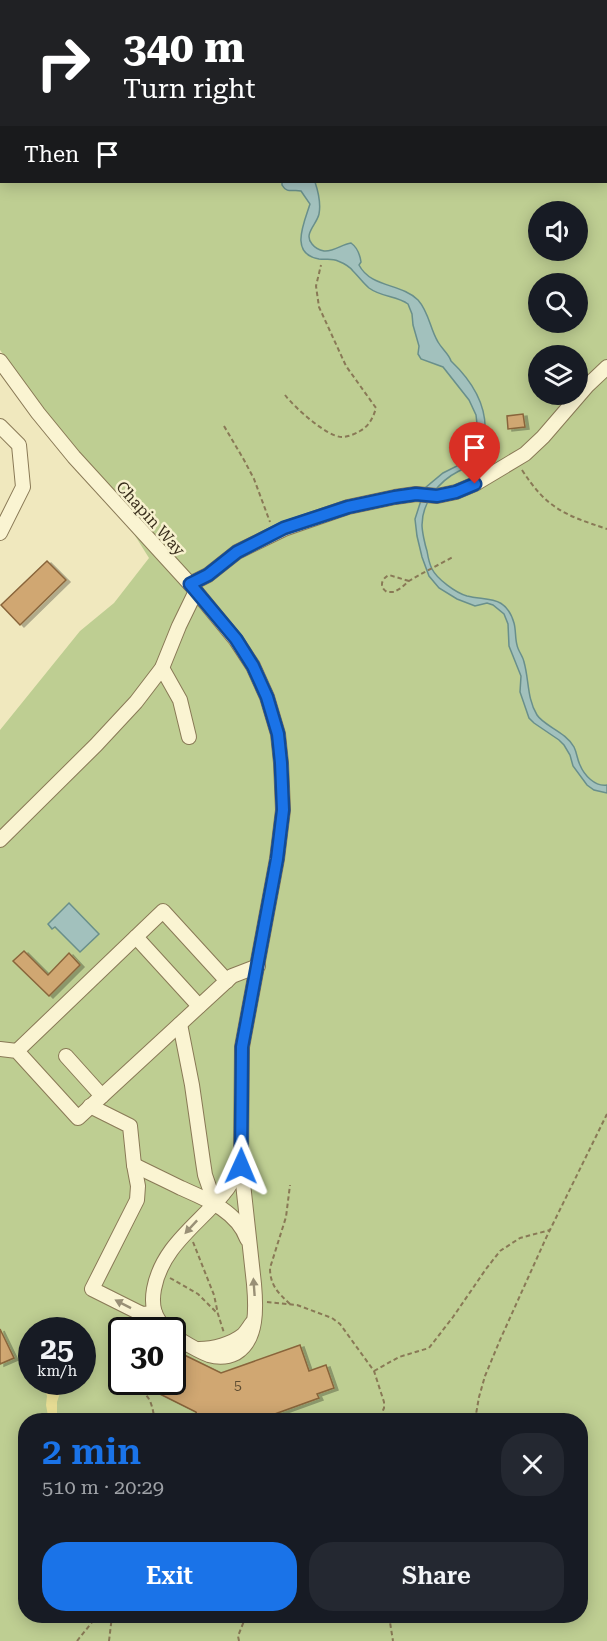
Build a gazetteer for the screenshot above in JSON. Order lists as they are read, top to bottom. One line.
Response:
{"streets":{"street":["Chapin Way"]},"house_numbers":["5"],"page":{"turn":["340 m","Turn right"],"then":"Then","speed":"25 km/h","limit":"30","heading":["2 min","510 m · 20:29"],"buttons":["Exit","Share"]}}
